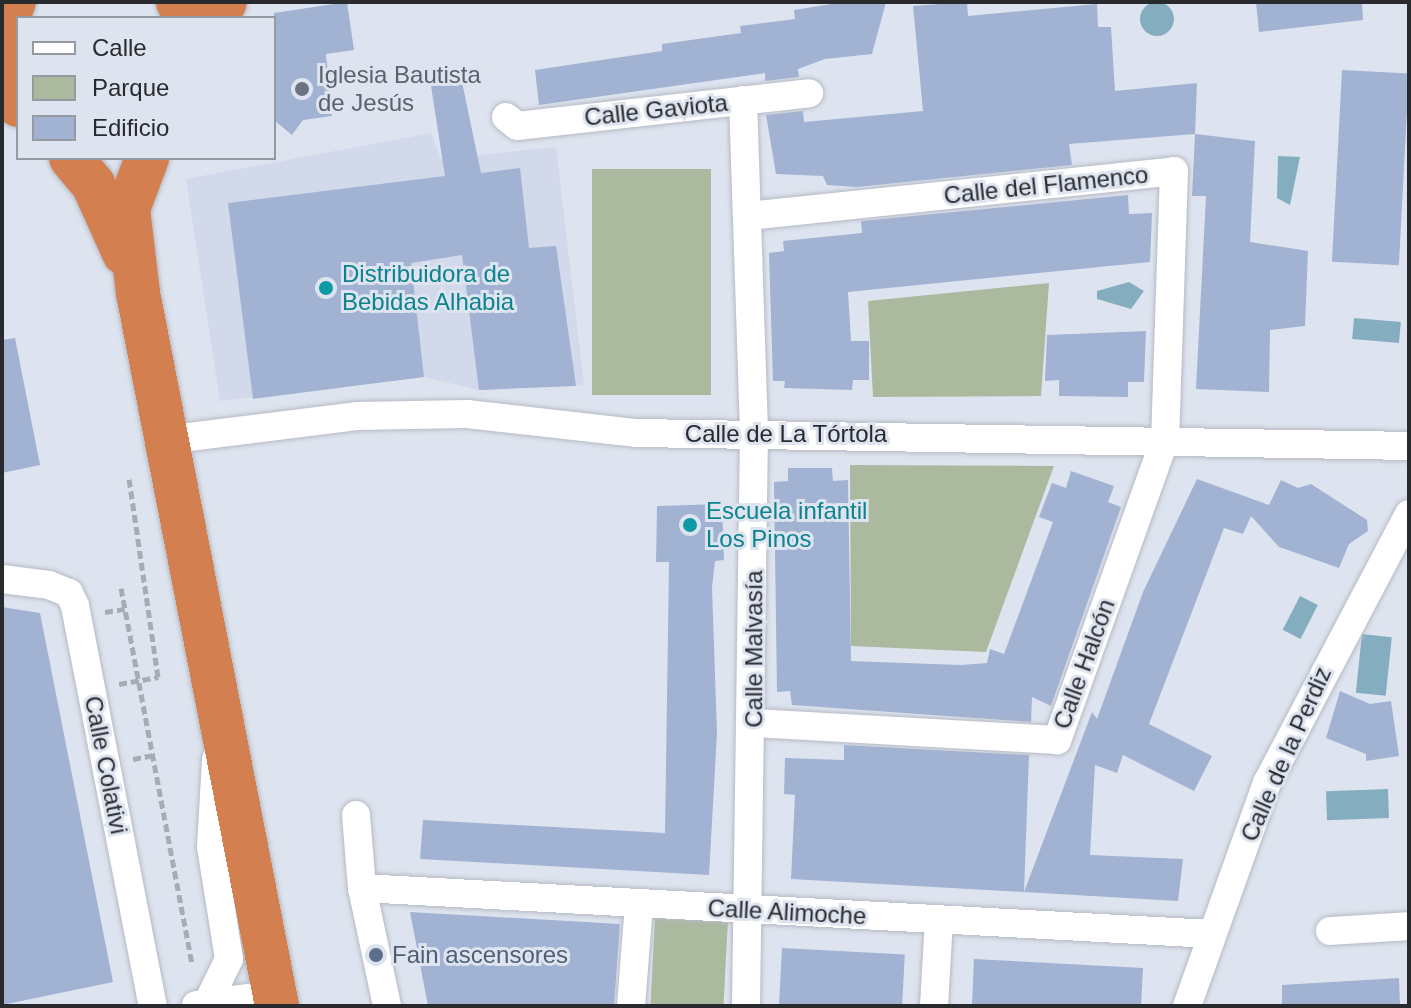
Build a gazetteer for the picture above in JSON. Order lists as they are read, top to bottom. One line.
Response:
{"streets":{"street":["Calle Gaviota","Calle del Flamenco","Calle de La Tórtola","Calle Malvasía","Calle Halcón","Calle de la Perdiz","Calle Colativi","Calle Alimoche"]},"crossings":[["Calle Gaviota","Calle Malvasía"],["Calle del Flamenco","Calle de La Tórtola"],["Calle del Flamenco","Calle Malvasía"],["Calle del Flamenco","Calle Halcón"],["Calle de La Tórtola","Calle Malvasía"],["Calle de La Tórtola","Calle Halcón"],["Calle Malvasía","Calle Halcón"],["Calle Malvasía","Calle Alimoche"],["Calle de la Perdiz","Calle Alimoche"]],"places":["Iglesia Bautista de Jesús","Distribuidora de Bebidas Alhabia","Escuela infantil Los Pinos","Fain ascensores"],"legend":["Calle","Parque","Edificio"]}
